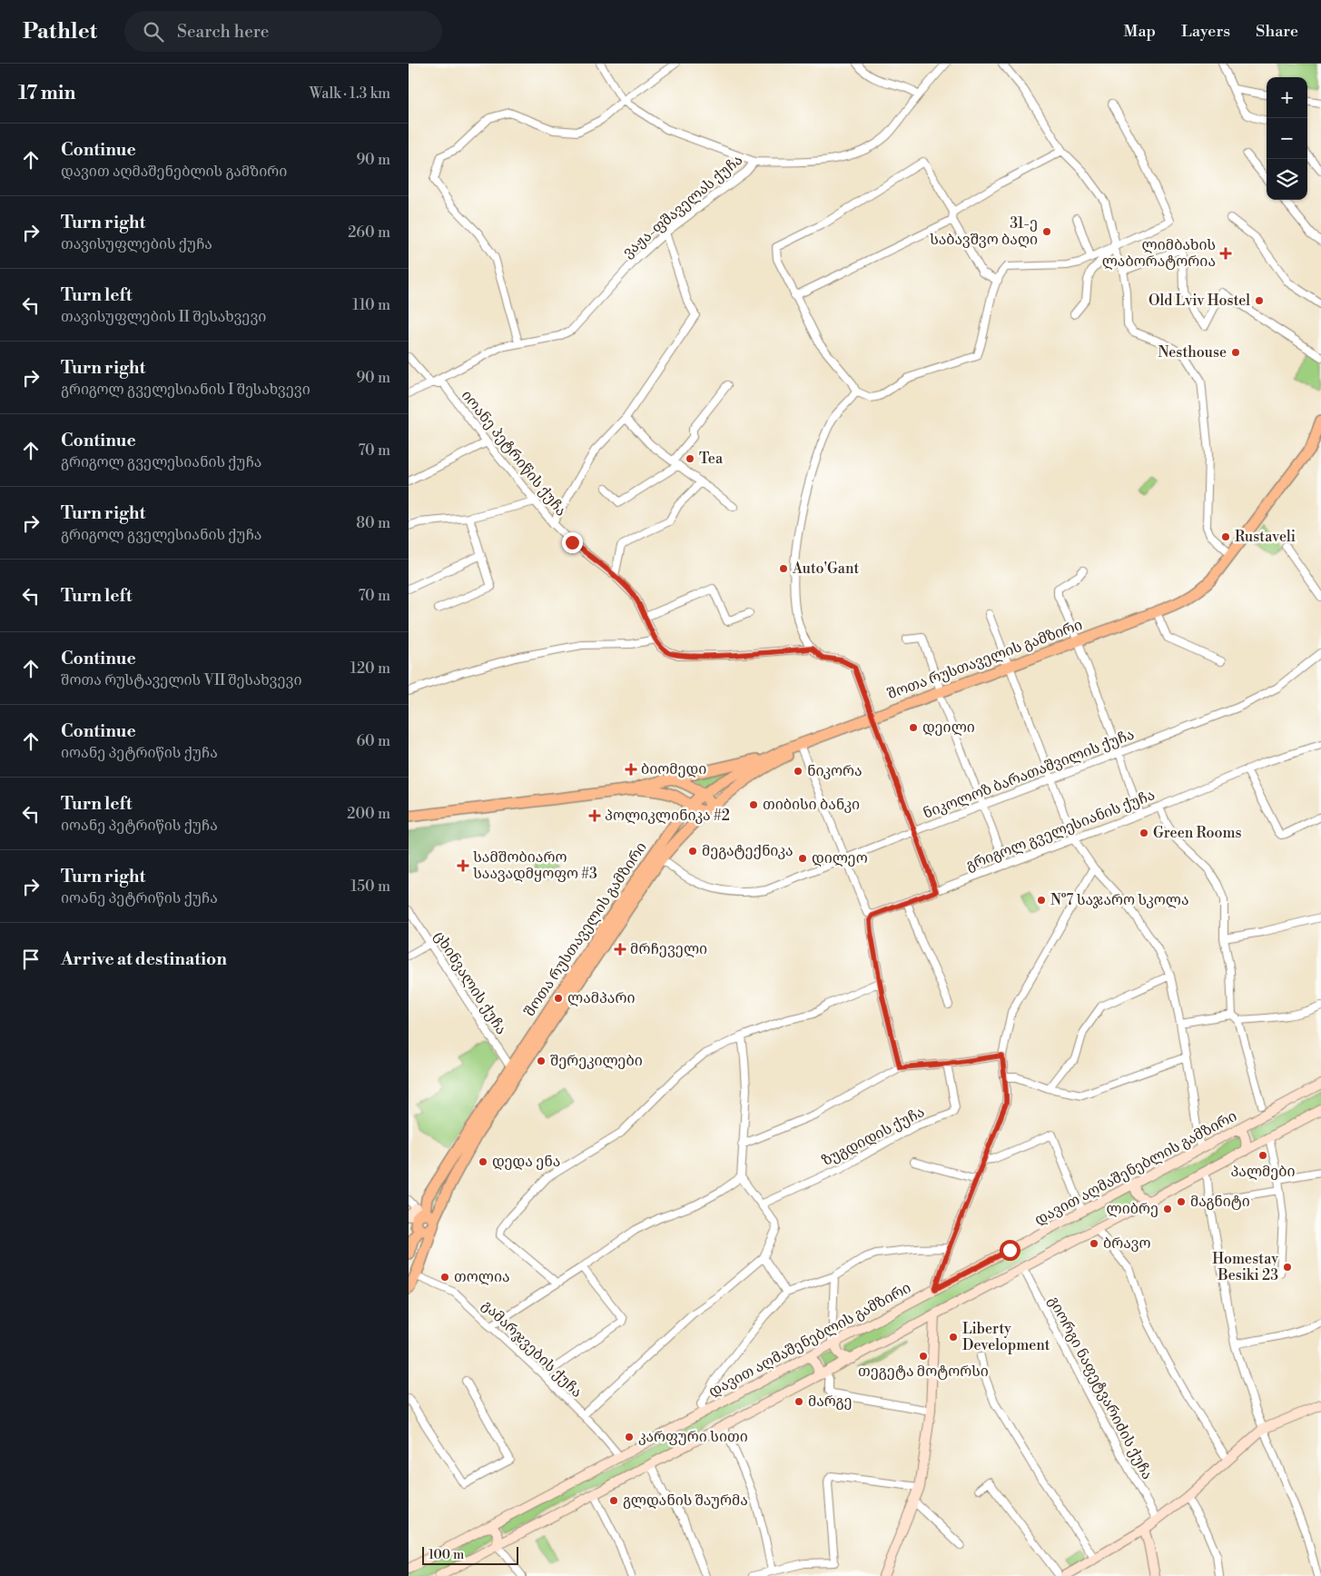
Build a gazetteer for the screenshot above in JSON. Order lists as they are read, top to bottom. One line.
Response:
{"streets":{"main road":["შოთა რუსთაველის გამზირი","დავით აღმაშენებლის გამზირი"],"street":["ვაჟა-ფშაველას ქუჩა","იოანე პეტრიწის ქუჩა","ნიკოლოზ ბარათაშვილის ქუჩა","გრიგოლ გველესიანის ქუჩა","ცხინვალის ქუჩა","ზუგდიდის ქუჩა","გამარჯვების ქუჩა","გიორგი ნაფეტვარიძის ქუჩა"]},"crossings":[["ვაჟა-ფშაველას ქუჩა","იოანე პეტრიწის ქუჩა"],["შოთა რუსთაველის გამზირი","ნიკოლოზ ბარათაშვილის ქუჩა"],["შოთა რუსთაველის გამზირი","ცხინვალის ქუჩა"],["შოთა რუსთაველის გამზირი","გამარჯვების ქუჩა"],["დავით აღმაშენებლის გამზირი","გამარჯვების ქუჩა"]],"places":{"other":["31-ე საბავშვო ბაღი","Old Lviv Hostel","Nesthouse","Tea","Rustaveli","Auto'Gant","დეილი","ნიკორა","თიბისი ბანკი","Green Rooms","მეგატექნიკა","დილეო","№7 საჯარო სკოლა","ლამპარი","შერეკილები","პალმები","დედა ენა","მაგნიტი","ლიბრე","ბრავო","Homestay Besiki 23","თოლია","Liberty Development","თეგეტა მოტორსი","მარგე","კარფური სითი","გლდანის შაურმა"],"health":["ლიმბახის ლაბორატორია","ბიომედი","პოლიკლინიკა #2","სამშობიარო საავადმყოფო #3","მრჩეველი"]},"scale_bar":"100 m","page":{"header":"Pathlet","search":"Search here","nav":["Map","Layers","Share"],"heading":["17 min","Walk · 1.3 km"],"map_buttons":["+","−"],"list":[["Continue","დავით აღმაშენებლის გამზირი","90 m"],["Turn right","თავისუფლების ქუჩა","260 m"],["Turn left","თავისუფლების II შესახვევი","110 m"],["Turn right","გრიგოლ გველესიანის I შესახვევი","90 m"],["Continue","გრიგოლ გველესიანის ქუჩა","70 m"],["Turn right","გრიგოლ გველესიანის ქუჩა","80 m"],["Turn left","70 m"],["Continue","შოთა რუსტაველის VII შესახვევი","120 m"],["Continue","იოანე პეტრიწის ქუჩა","60 m"],["Turn left","იოანე პეტრიწის ქუჩა","200 m"],["Turn right","იოანე პეტრიწის ქუჩა","150 m"],"Arrive at destination"],"scale":"100 m"}}
